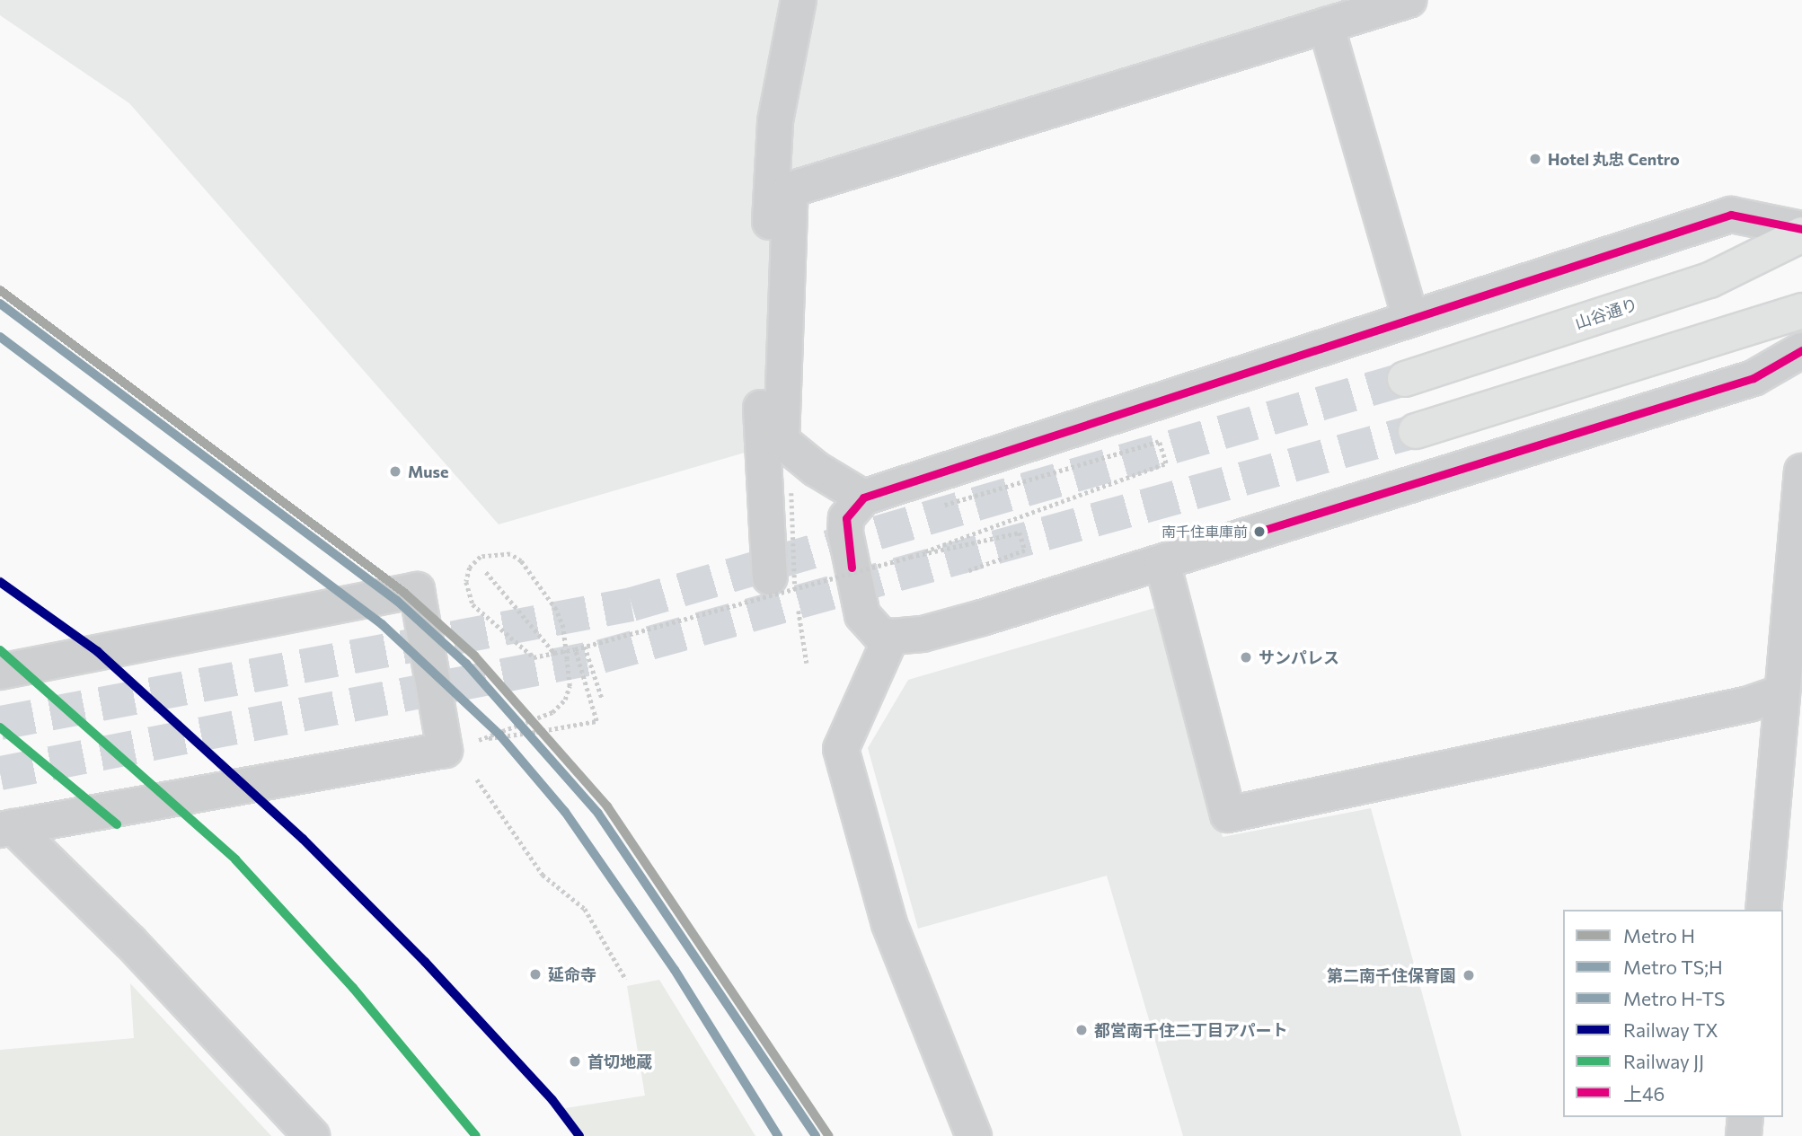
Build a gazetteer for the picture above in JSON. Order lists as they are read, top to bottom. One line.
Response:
{"streets":{"main road":["山谷通り"]},"places":["Hotel 丸忠 Centro","Muse","南千住車庫前","サンパレス","延命寺","第二南千住保育園","都営南千住二丁目アパート","首切地蔵"],"lines":["transit line 上46","metro line H","metro line TS;H","metro line H-TS","rail line TX","rail line JJ"],"legend":["Metro H","Metro TS;H","Metro H-TS","Railway TX","Railway JJ","上46"]}
